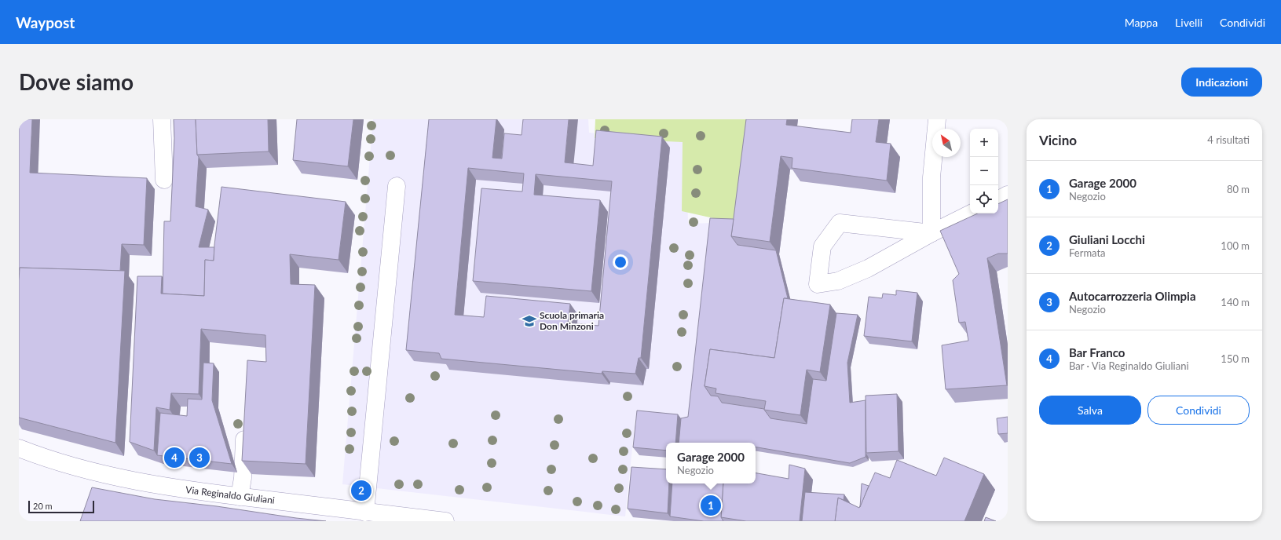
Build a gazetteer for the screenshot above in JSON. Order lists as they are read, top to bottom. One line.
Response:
{"streets":{"street":["Via Reginaldo Giuliani"]},"places":{"school or university":["Scuola primaria Don Minzoni"]},"scale_bar":"20 m","north":"top left","page":{"header":"Waypost","nav":["Mappa","Livelli","Condividi"],"buttons":["Indicazioni",["Salva","Condividi"]],"title":"Dove siamo","heading":["Vicino","4 risultati"],"map_buttons":["+","−"],"list":[{"mark":"1","name":"Garage 2000","note":"Negozio","value":"80 m"},{"mark":"2","name":"Giuliani Locchi","note":"Fermata","value":"100 m"},{"mark":"3","name":"Autocarrozzeria Olimpia","note":"Negozio","value":"140 m"},{"mark":"4","name":"Bar Franco","note":"Bar · Via Reginaldo Giuliani","value":"150 m"}],"popup":["Garage 2000","Negozio"],"pins":["3","4","2","1"],"scale":"20 m"}}
